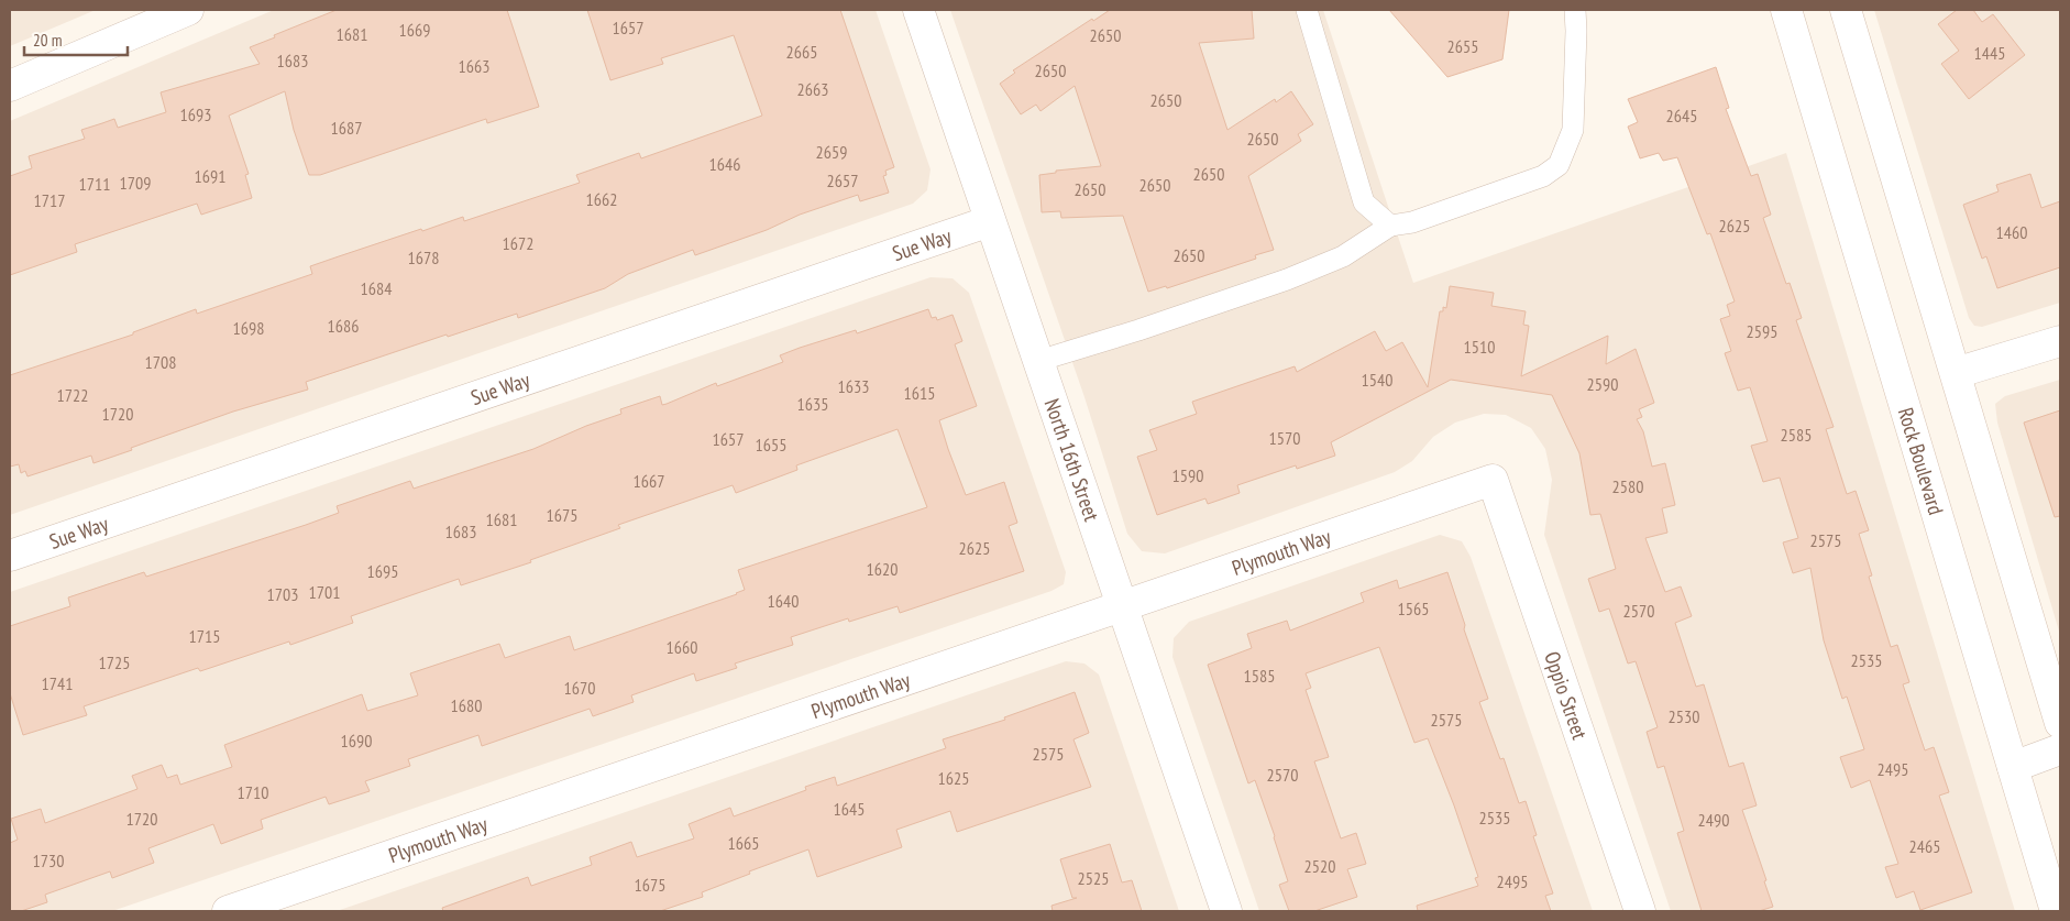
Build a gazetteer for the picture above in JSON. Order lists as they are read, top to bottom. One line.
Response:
{"streets":{"street":["Sue Way","North 16th Street","Rock Boulevard","Plymouth Way","Oppio Street"]},"crossings":[["Sue Way","North 16th Street"],["North 16th Street","Plymouth Way"],["Plymouth Way","Oppio Street"]],"house_numbers":["1657","1669","1681","2650","2655","2665","1445","1683","1663","2650","2663","2650","1693","2645","1687","2650","2659","1646","2650","1691","2657","1709","1711","2650","2650","1662","1717","2625","1460","1672","2650","1678","1684","1686","1698","2595","1510","1708","1540","2590","1633","1615","1722","1635","1720","2585","1570","1657","1655","1590","1667","2580","1675","1681","1683","2575","2625","1620","1695","1701","1703","1640","1565","2570","1715","1660","2535","1725","1585","1741","1670","1680","2530","2575","1690","2575","2495","2570","1625","1710","1645","2535","1720","2490","1665","2465","1730","2520","2525","2495","1675"],"scale_bar":"20 m"}
